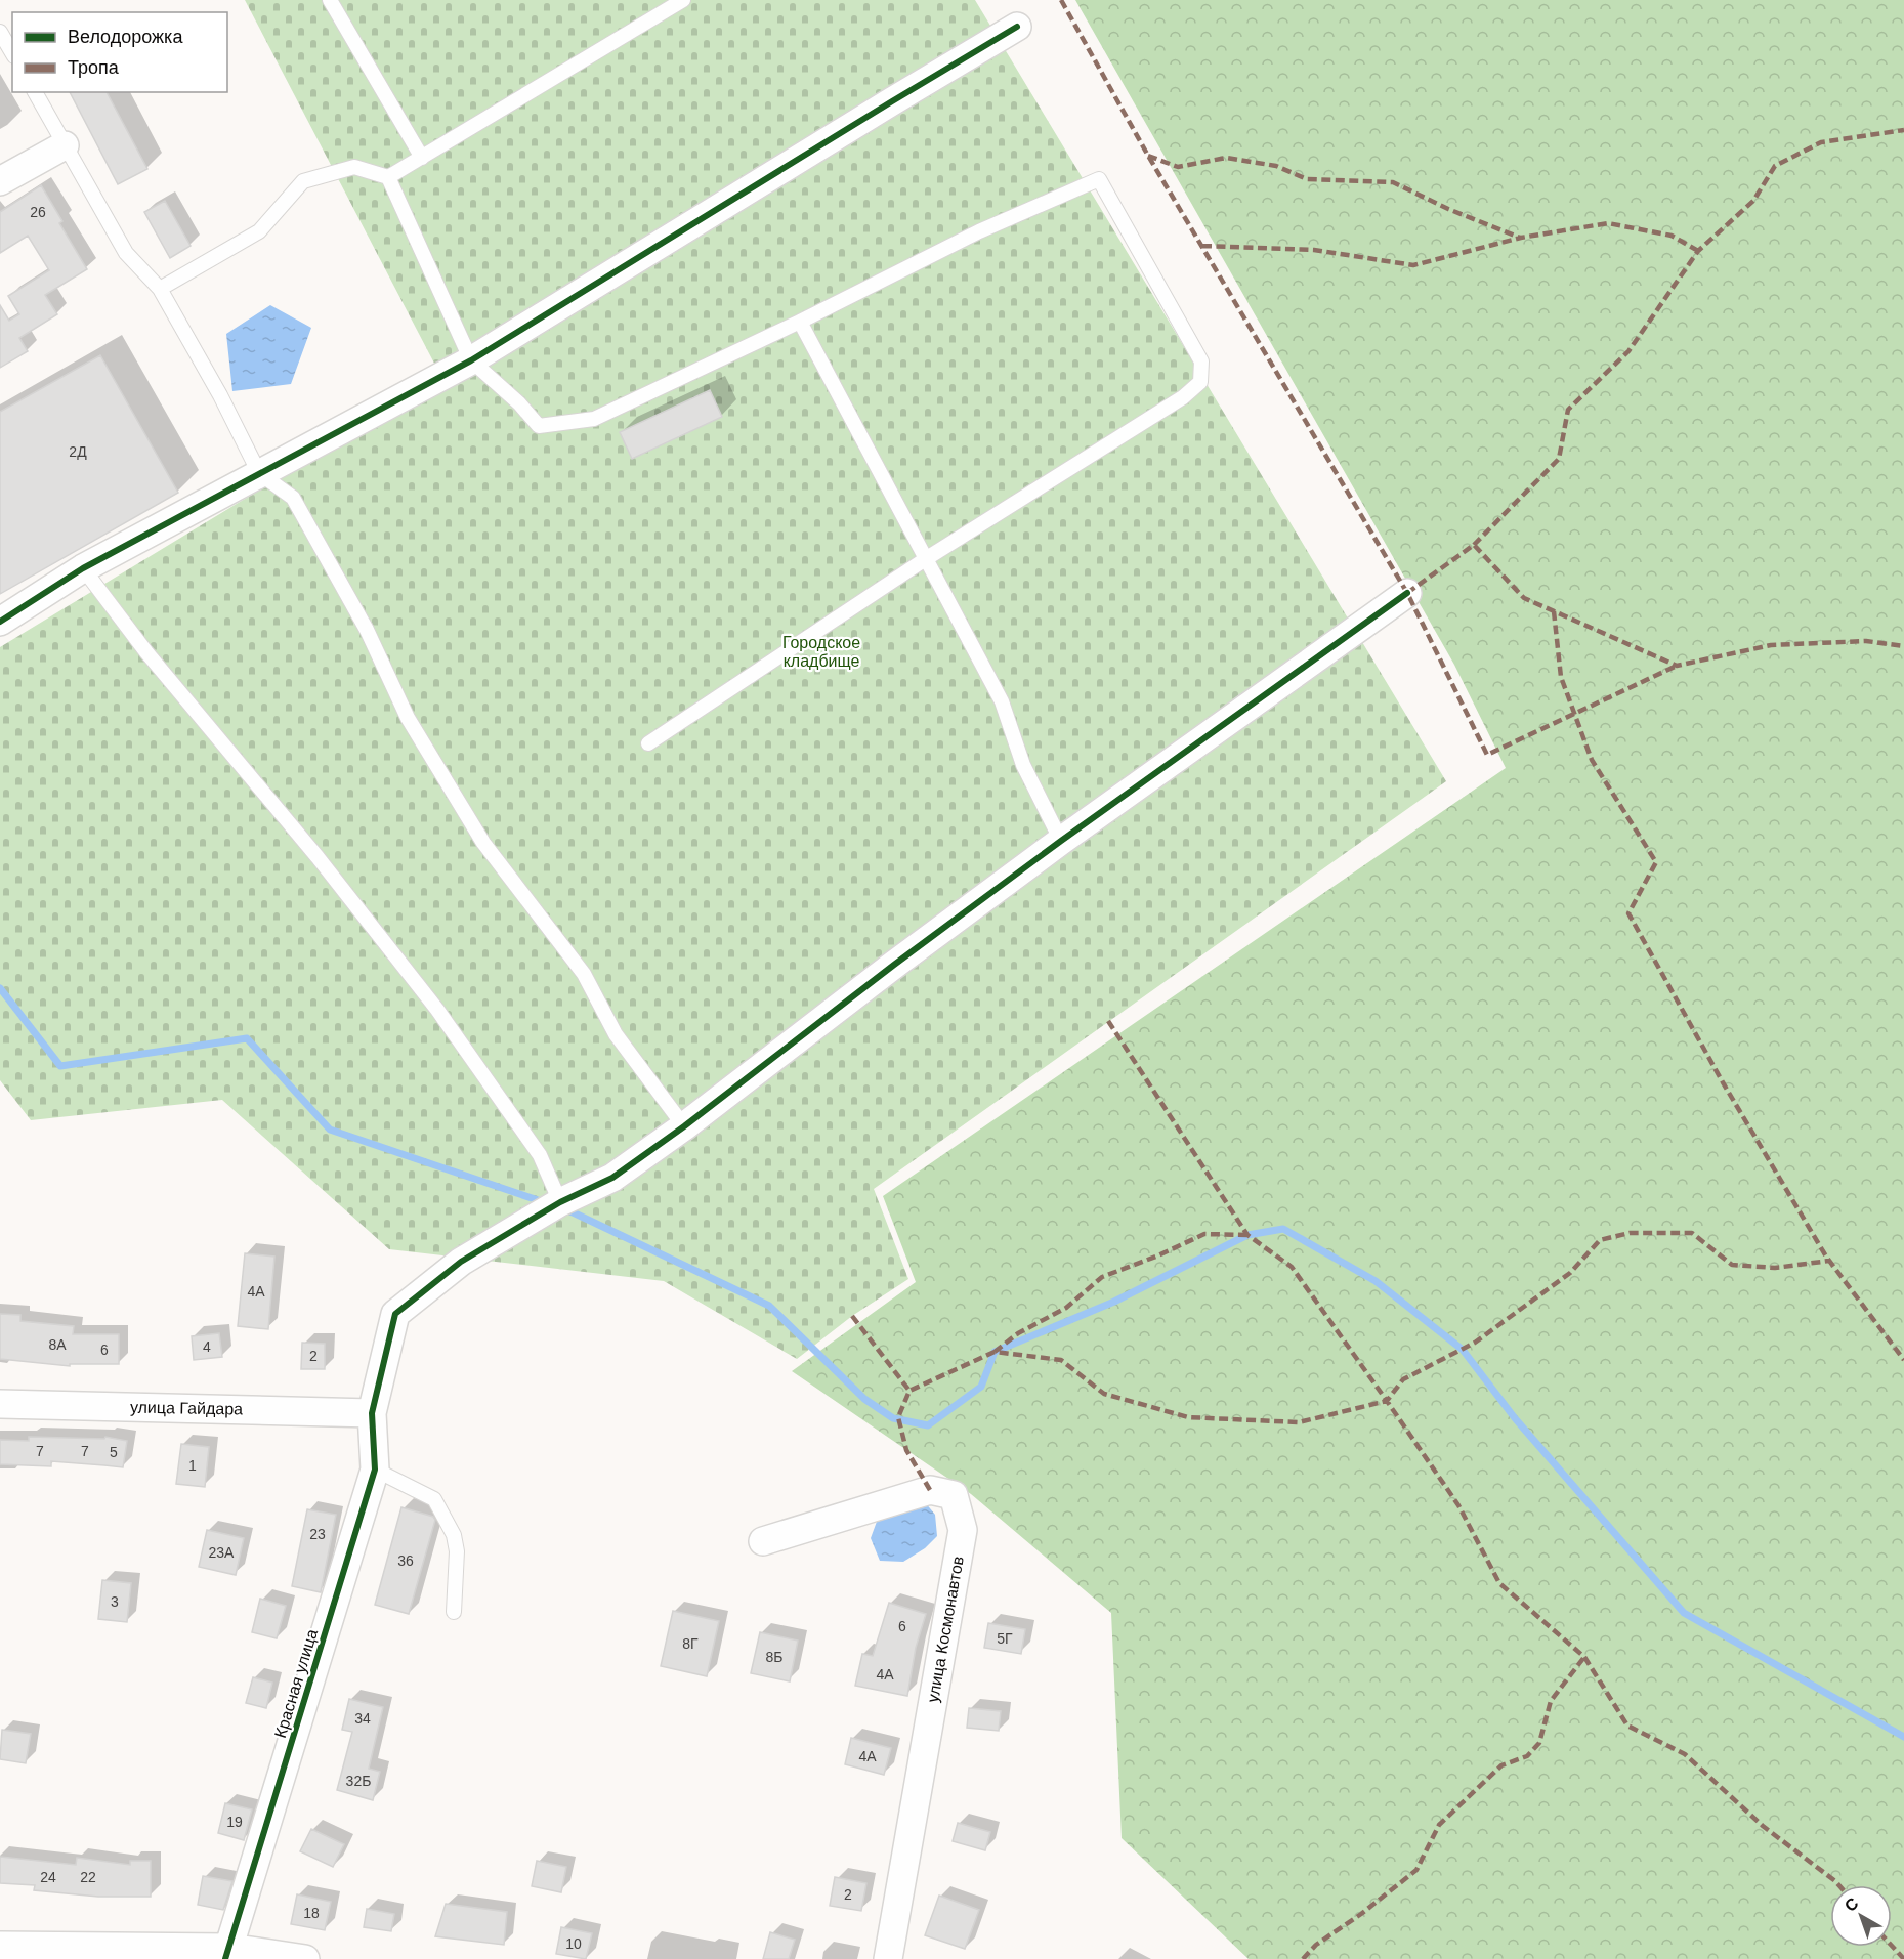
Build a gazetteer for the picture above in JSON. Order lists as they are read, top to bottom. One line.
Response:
{"streets":{"street":["улица Гайдара","улица Космонавтов","Красная улица"]},"crossings":[["улица Гайдара","Красная улица"]],"parks":["Городское кладбище"],"house_numbers":["26","2Д","4А","8А","4","6","2","7","7","5","1","23","23А","36","3","6","5Г","8Г","8Б","4А","34","4А","32Б","19","24","22","2","18","10"],"legend":["Велодорожка","Тропа"],"north":"top left"}
